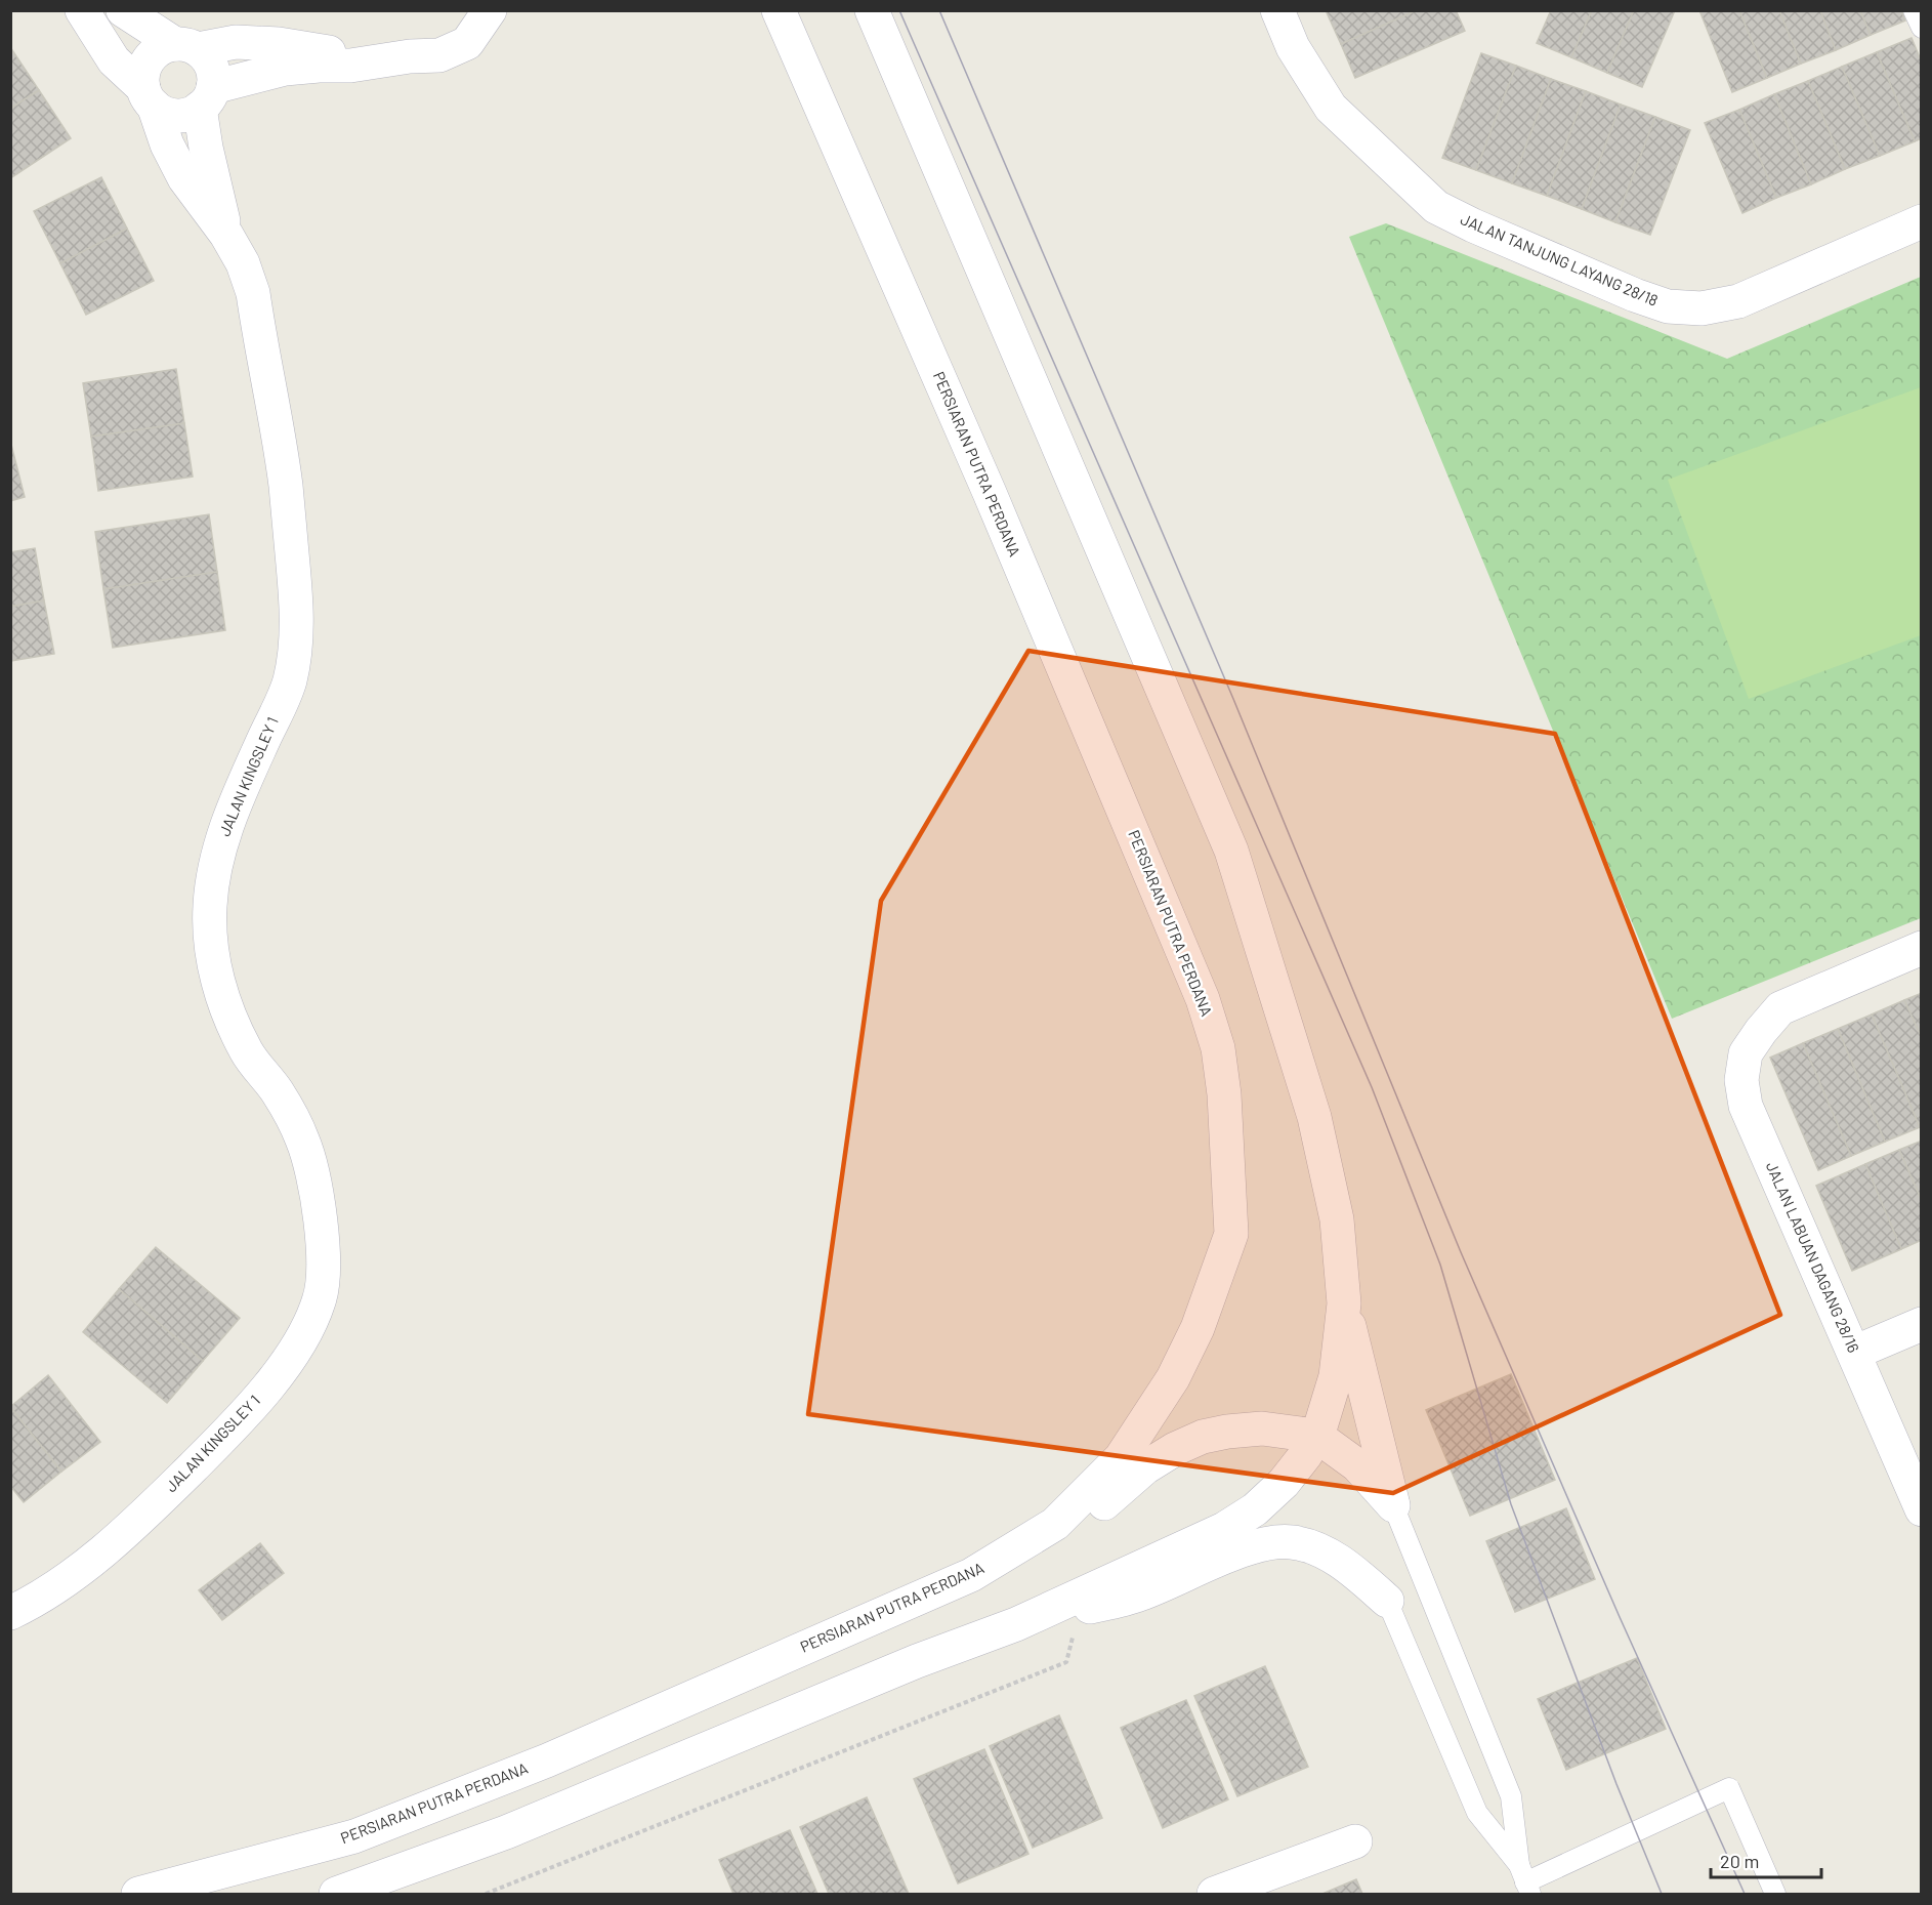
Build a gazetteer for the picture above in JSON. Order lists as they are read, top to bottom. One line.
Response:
{"streets":{"main road":["JALAN TANJUNG LAYANG 28/18","PERSIARAN PUTRA PERDANA","JALAN KINGSLEY 1","JALAN LABUAN DAGANG 28/16"]},"scale_bar":"20 m"}
